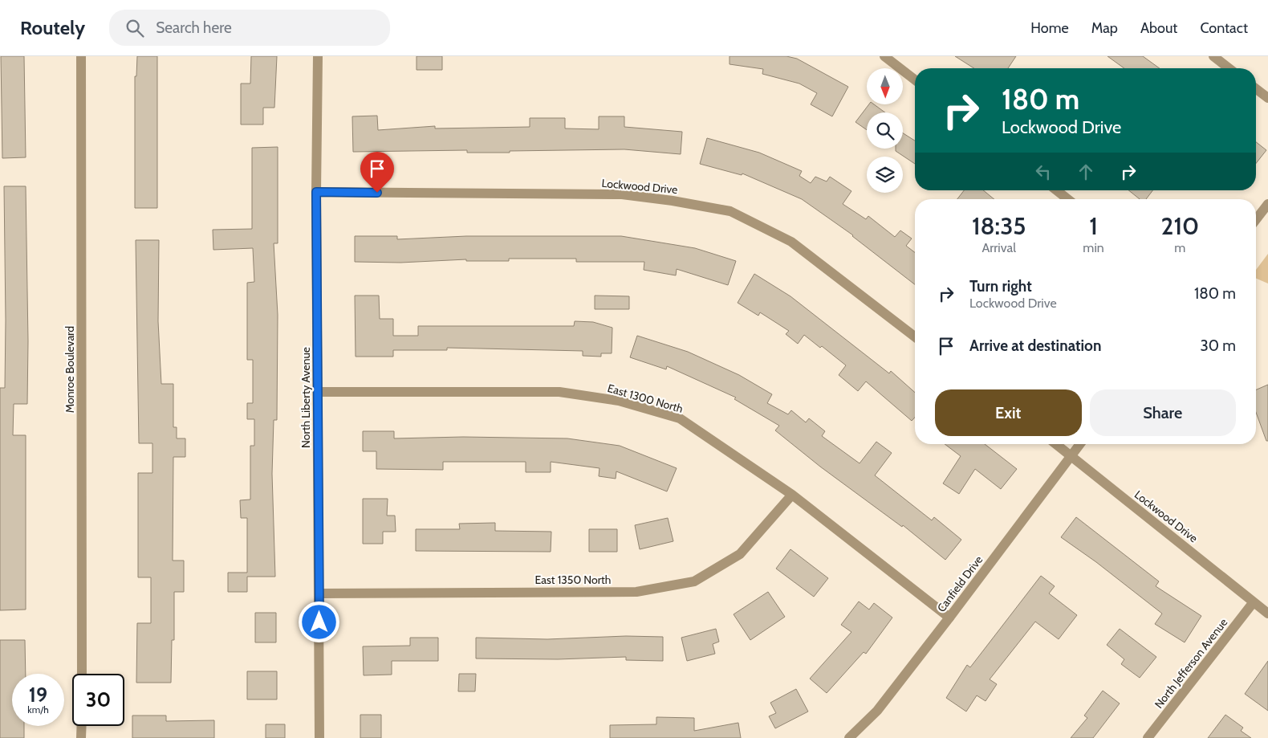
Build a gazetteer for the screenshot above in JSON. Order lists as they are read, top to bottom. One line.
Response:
{"streets":{"street":["Lockwood Drive","Monroe Boulevard","North Liberty Avenue","East 1300 North","East 1350 North","Canfield Drive","North Jefferson Avenue"]},"crossings":[["Lockwood Drive","North Liberty Avenue"],["Lockwood Drive","Canfield Drive"],["Lockwood Drive","North Jefferson Avenue"],["North Liberty Avenue","East 1300 North"],["North Liberty Avenue","East 1350 North"],["East 1300 North","East 1350 North"],["East 1300 North","Canfield Drive"]],"north":"bottom","page":{"header":"Routely","search":"Search here","nav":["Home","Map","About","Contact"],"turn":["180 m","Lockwood Drive"],"eta":["18:35","Arrival","1","min","210","m"],"list":[{"name":"Turn right","note":"Lockwood Drive","value":"180 m"},{"name":"Arrive at destination","value":"30 m"}],"buttons":["Exit","Share"],"speed":"19 km/h","limit":"30"}}
